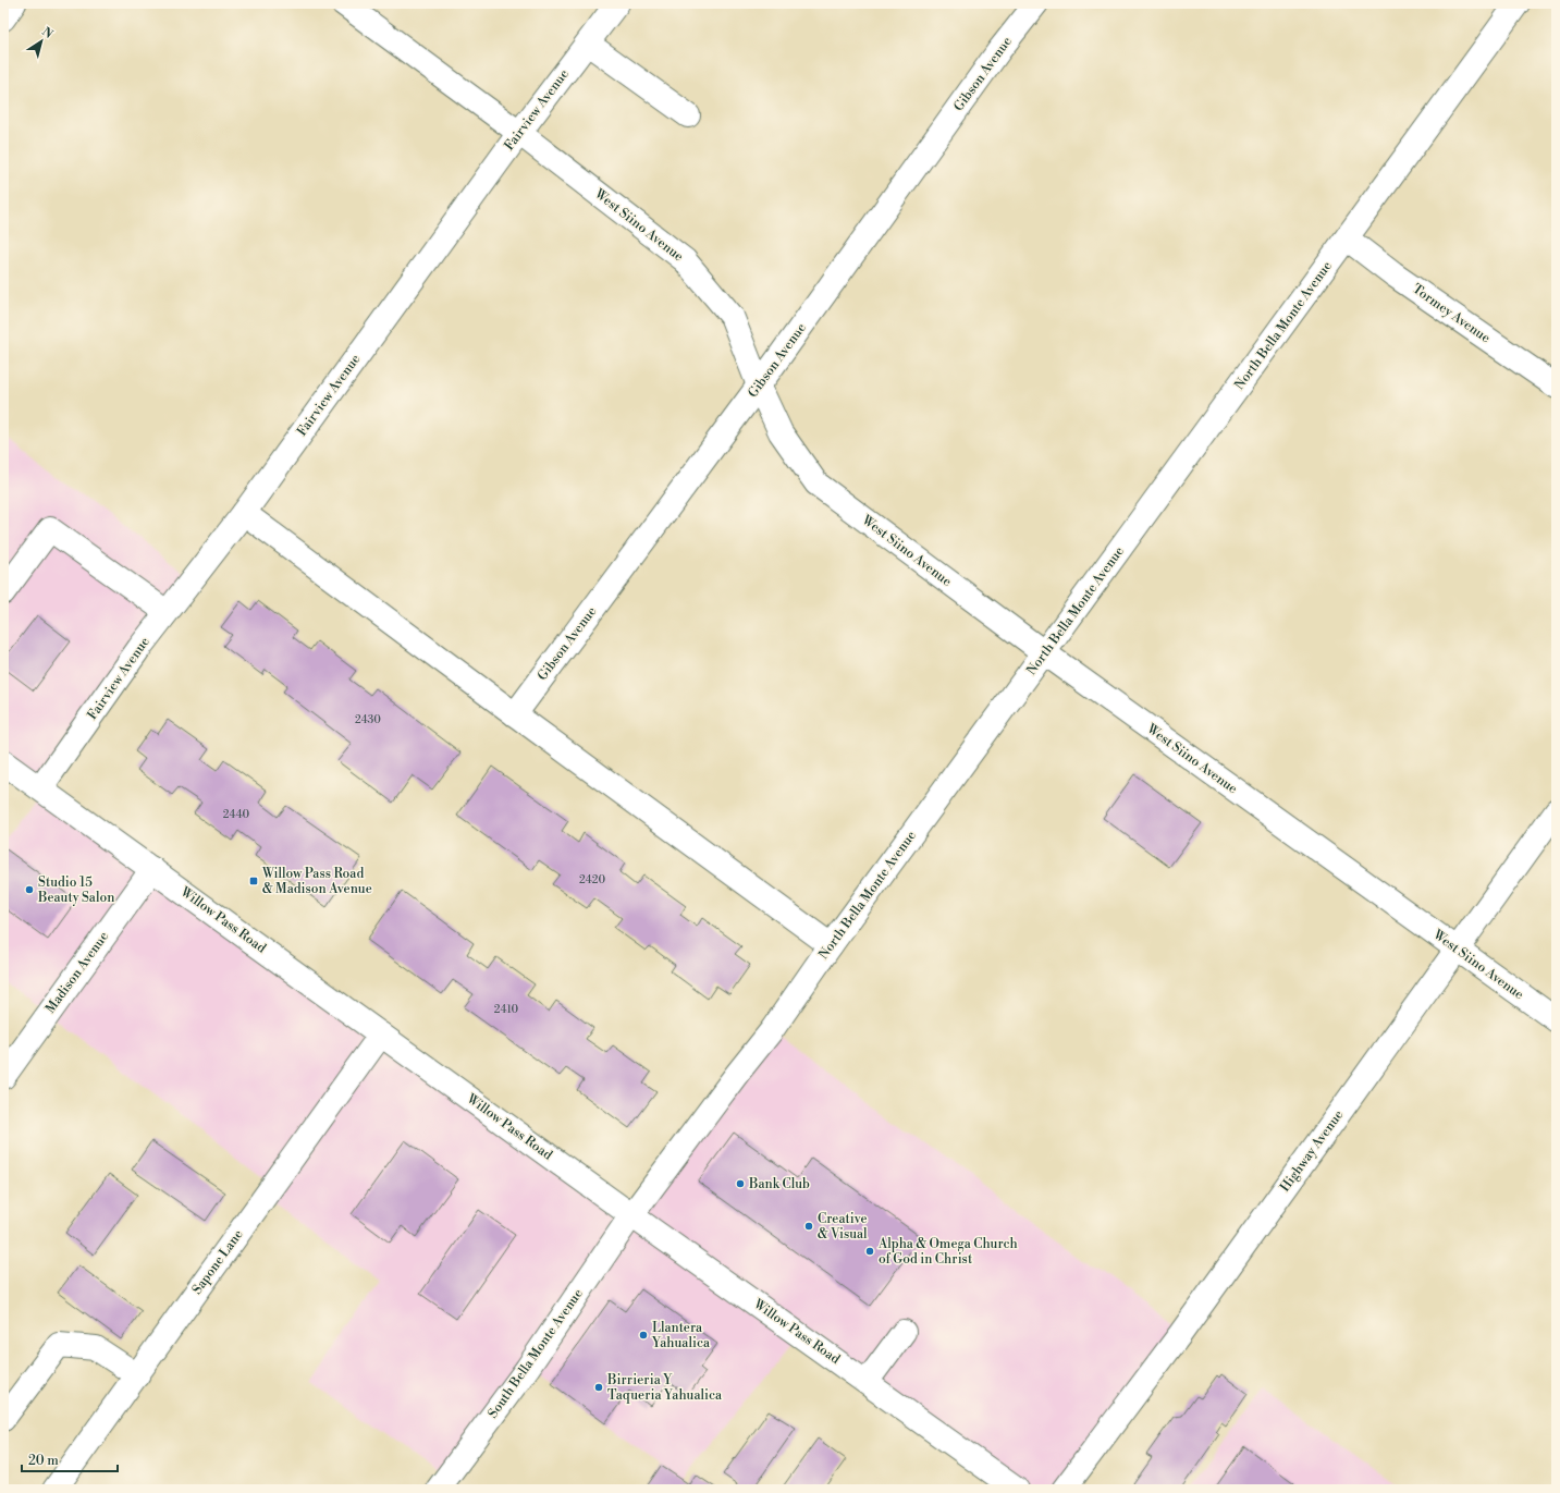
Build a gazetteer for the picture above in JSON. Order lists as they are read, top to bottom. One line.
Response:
{"streets":{"street":["Gibson Avenue","Fairview Avenue","West Siino Avenue","Tormey Avenue","North Bella Monte Avenue","Willow Pass Road","Madison Avenue","Highway Avenue","Sapone Lane","South Bella Monte Avenue"]},"crossings":[["Gibson Avenue","West Siino Avenue"],["Fairview Avenue","West Siino Avenue"],["Fairview Avenue","Willow Pass Road"],["West Siino Avenue","North Bella Monte Avenue"],["West Siino Avenue","Highway Avenue"],["Tormey Avenue","North Bella Monte Avenue"],["North Bella Monte Avenue","Willow Pass Road"],["North Bella Monte Avenue","South Bella Monte Avenue"],["Willow Pass Road","Madison Avenue"],["Willow Pass Road","Sapone Lane"],["Willow Pass Road","South Bella Monte Avenue"]],"places":{"transit":["Willow Pass Road & Madison Avenue"],"other":["Studio 15 Beauty Salon","Bank Club","Creative & Visual","Alpha & Omega Church of God in Christ","Llantera Yahualica","Birrieria Y Taqueria Yahualica"]},"house_numbers":["2430","2440","2420","2410"],"scale_bar":"20 m","north":"top right"}
